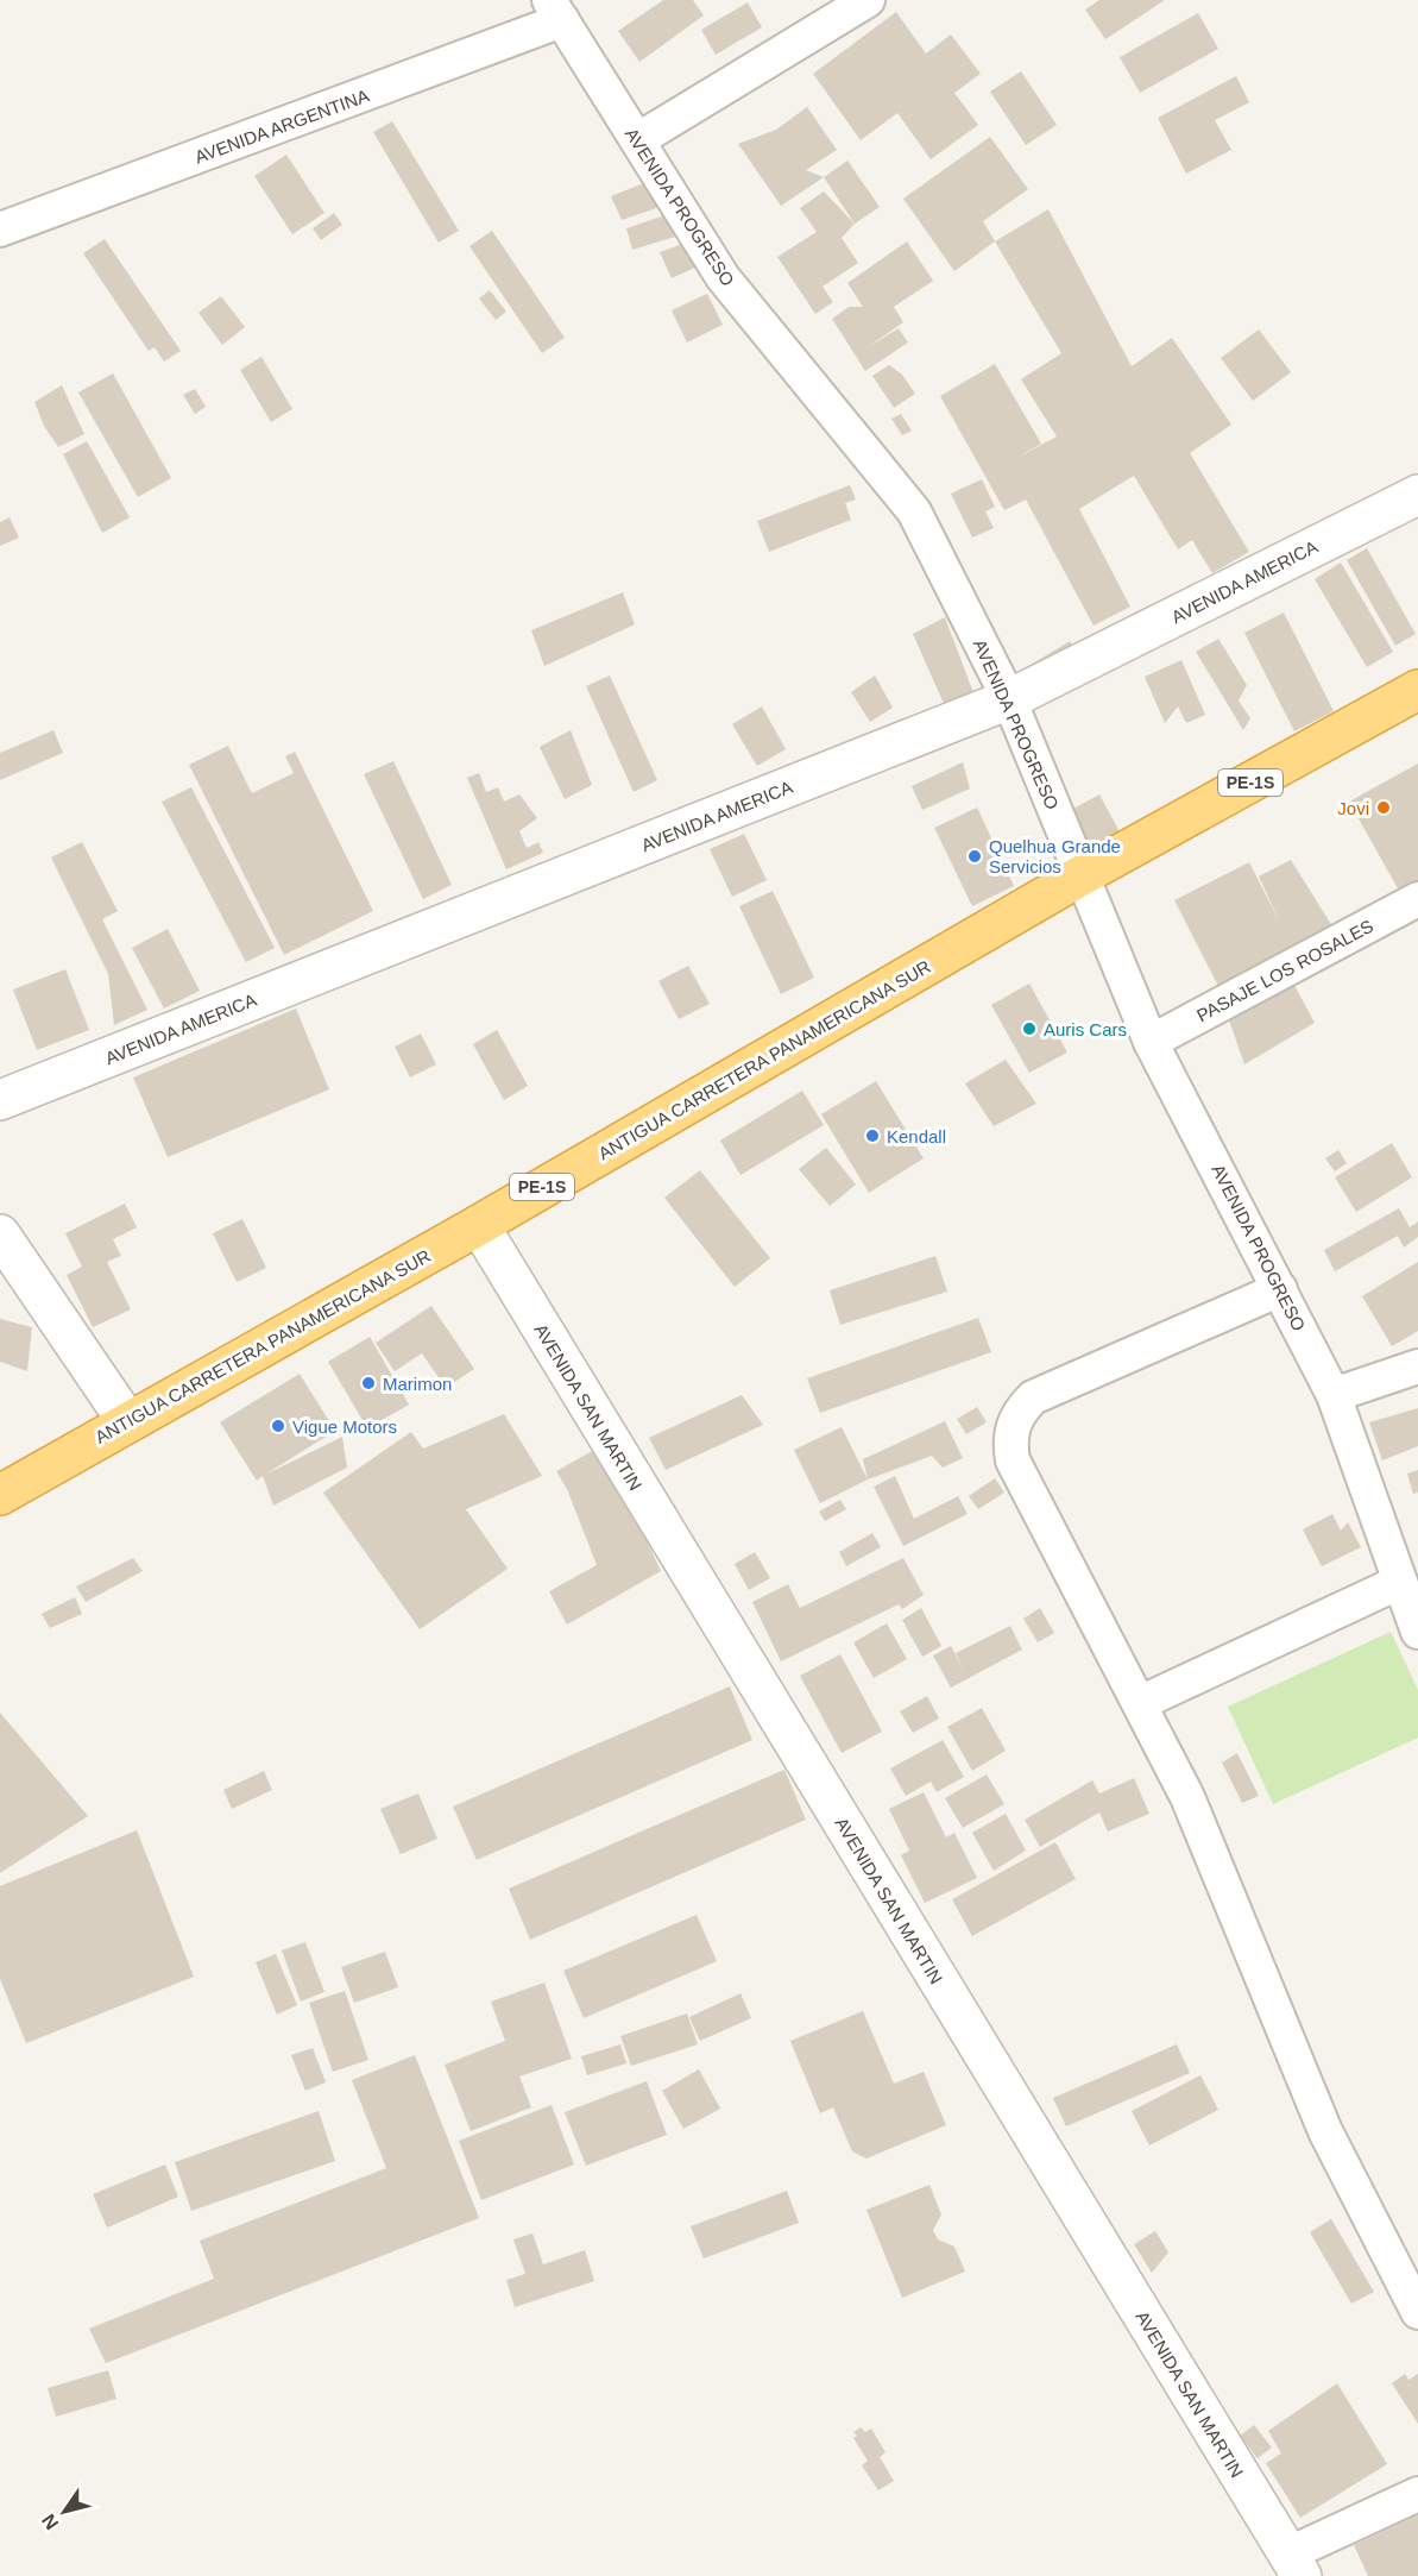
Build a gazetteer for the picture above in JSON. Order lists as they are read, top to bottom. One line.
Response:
{"streets":{"highway":["PE-1S","ANTIGUA CARRETERA PANAMERICANA SUR"],"street":["AVENIDA ARGENTINA","AVENIDA PROGRESO","AVENIDA AMERICA","PASAJE LOS ROSALES","AVENIDA SAN MARTIN"]},"crossings":[["AVENIDA ARGENTINA","AVENIDA PROGRESO"],["AVENIDA PROGRESO","AVENIDA AMERICA"],["AVENIDA PROGRESO","PASAJE LOS ROSALES"],["AVENIDA PROGRESO","ANTIGUA CARRETERA PANAMERICANA SUR"],["ANTIGUA CARRETERA PANAMERICANA SUR","AVENIDA SAN MARTIN"]],"places":["Jovi","Quelhua Grande Servicios","Auris Cars","Kendall","Marimon","Vigue Motors"],"north":"bottom left"}
